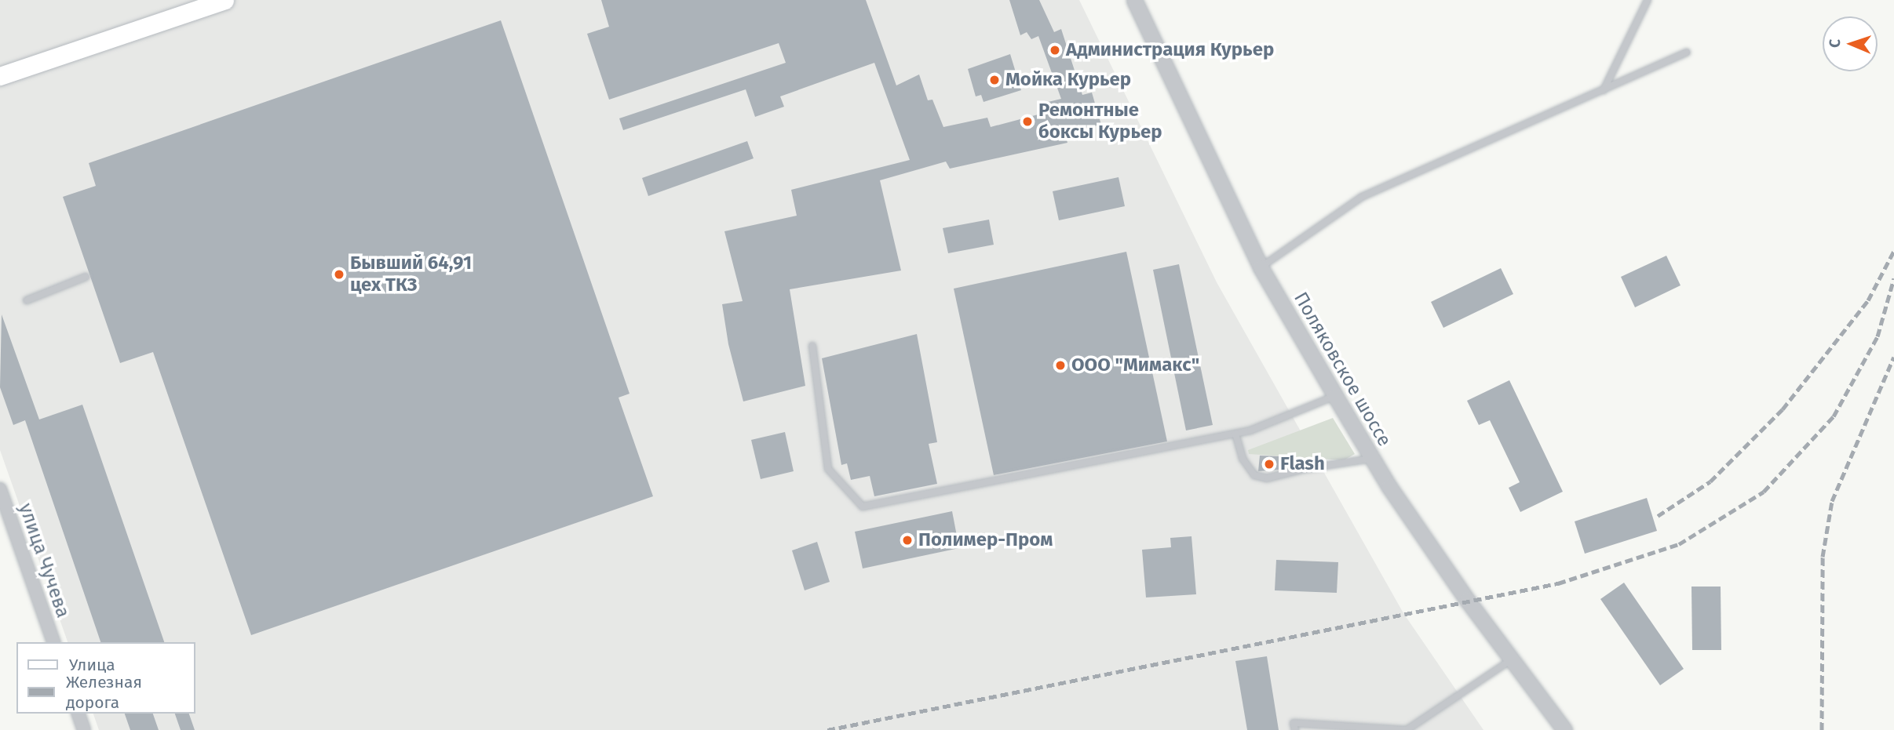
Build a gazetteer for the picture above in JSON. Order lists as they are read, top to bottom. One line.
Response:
{"streets":{"street":["Поляковское шоссе","улица Чучева"]},"places":["Администрация Курьер","Мойка Курьер","Ремонтные боксы Курьер","Бывший 64,91 цех ТКЗ","ООО \"Мимакс\"","Flash","Полимер-Пром"],"legend":["Улица","Железная дорога"],"north":"left"}
